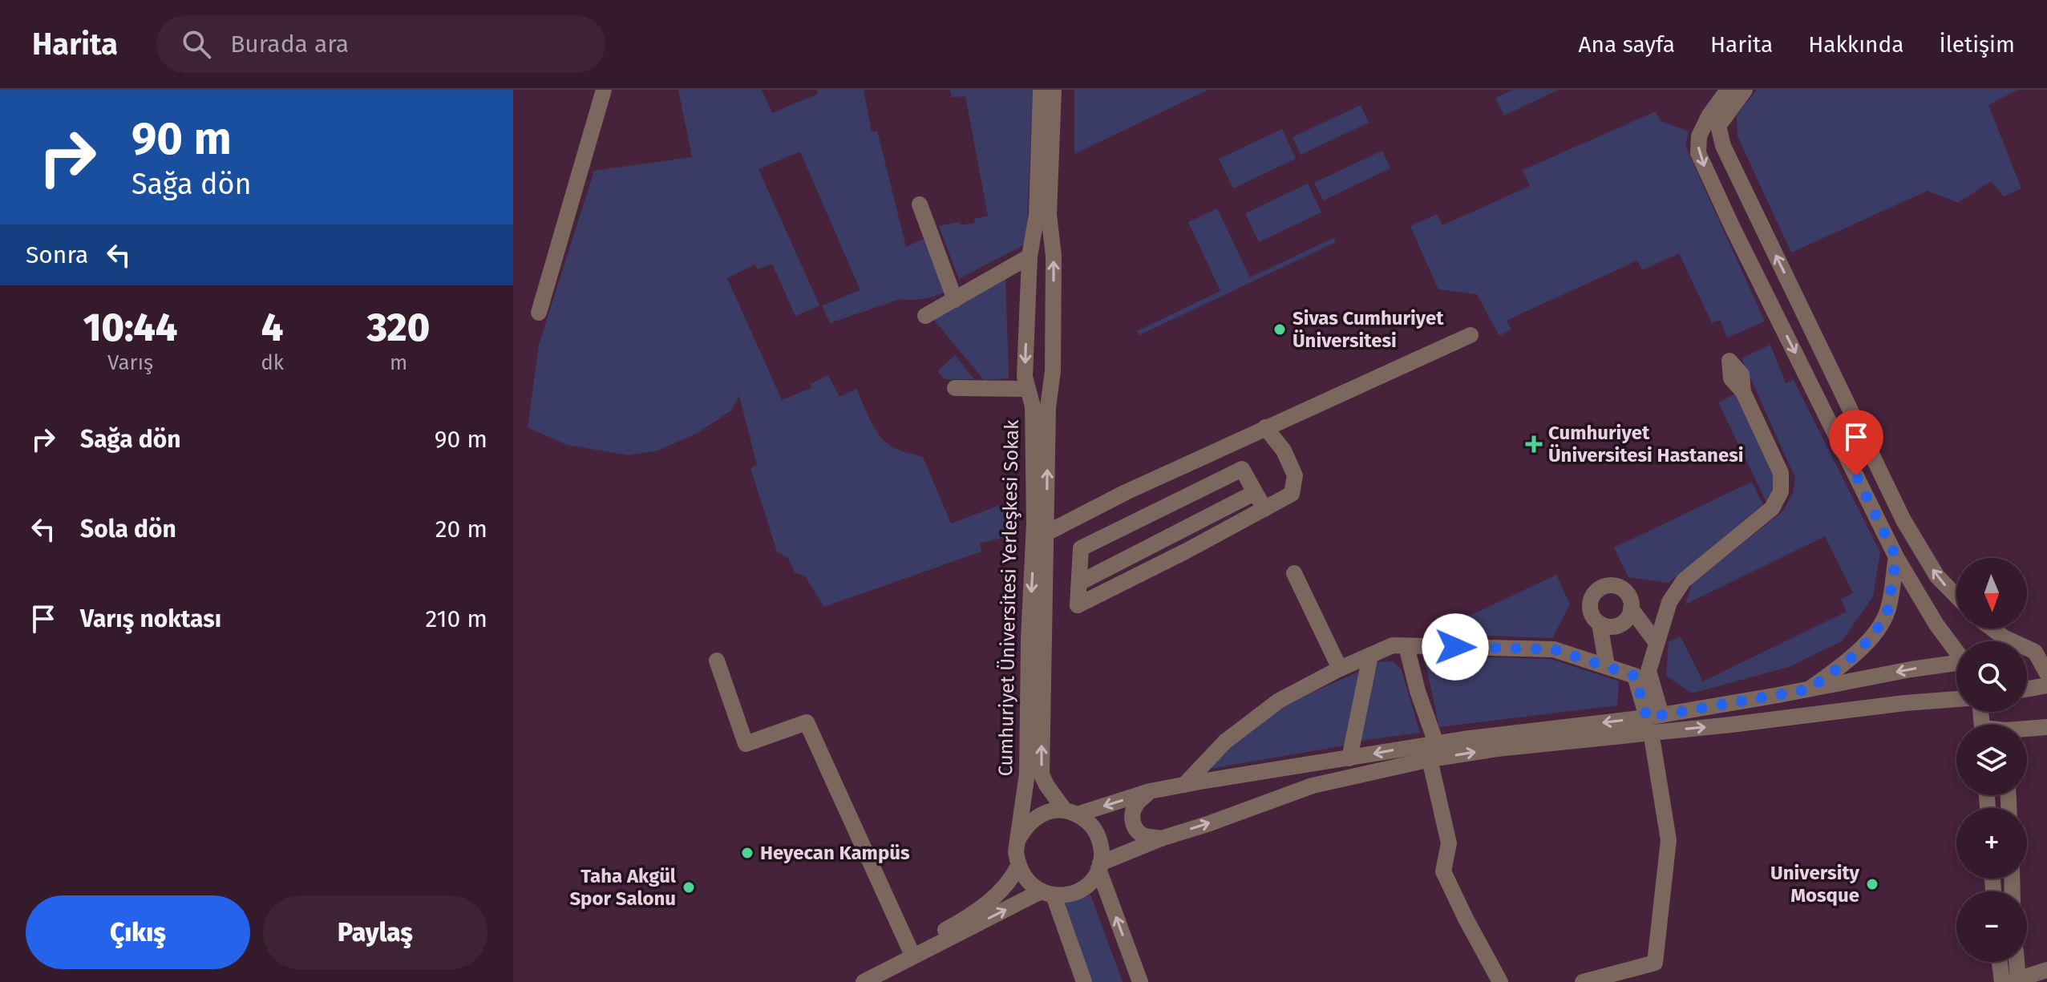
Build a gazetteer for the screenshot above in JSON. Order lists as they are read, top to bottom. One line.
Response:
{"streets":{"street":["Cumhuriyet Üniversitesi Yerleşkesi Sokak"]},"places":{"other":["Sivas Cumhuriyet Üniversitesi","Heyecan Kampüs","University Mosque","Taha Akgül Spor Salonu"],"health":["Cumhuriyet Üniversitesi Hastanesi"]},"north":"bottom","page":{"header":"Harita","search":"Burada ara","nav":["Ana sayfa","Harita","Hakkında","İletişim"],"turn":["90 m","Sağa dön"],"then":"Sonra","eta":["10:44","Varış","4","dk","320","m"],"list":[{"name":"Sağa dön","value":"90 m"},{"name":"Sola dön","value":"20 m"},{"name":"Varış noktası","value":"210 m"}],"map_buttons":["+","−"],"buttons":["Çıkış","Paylaş"]}}
